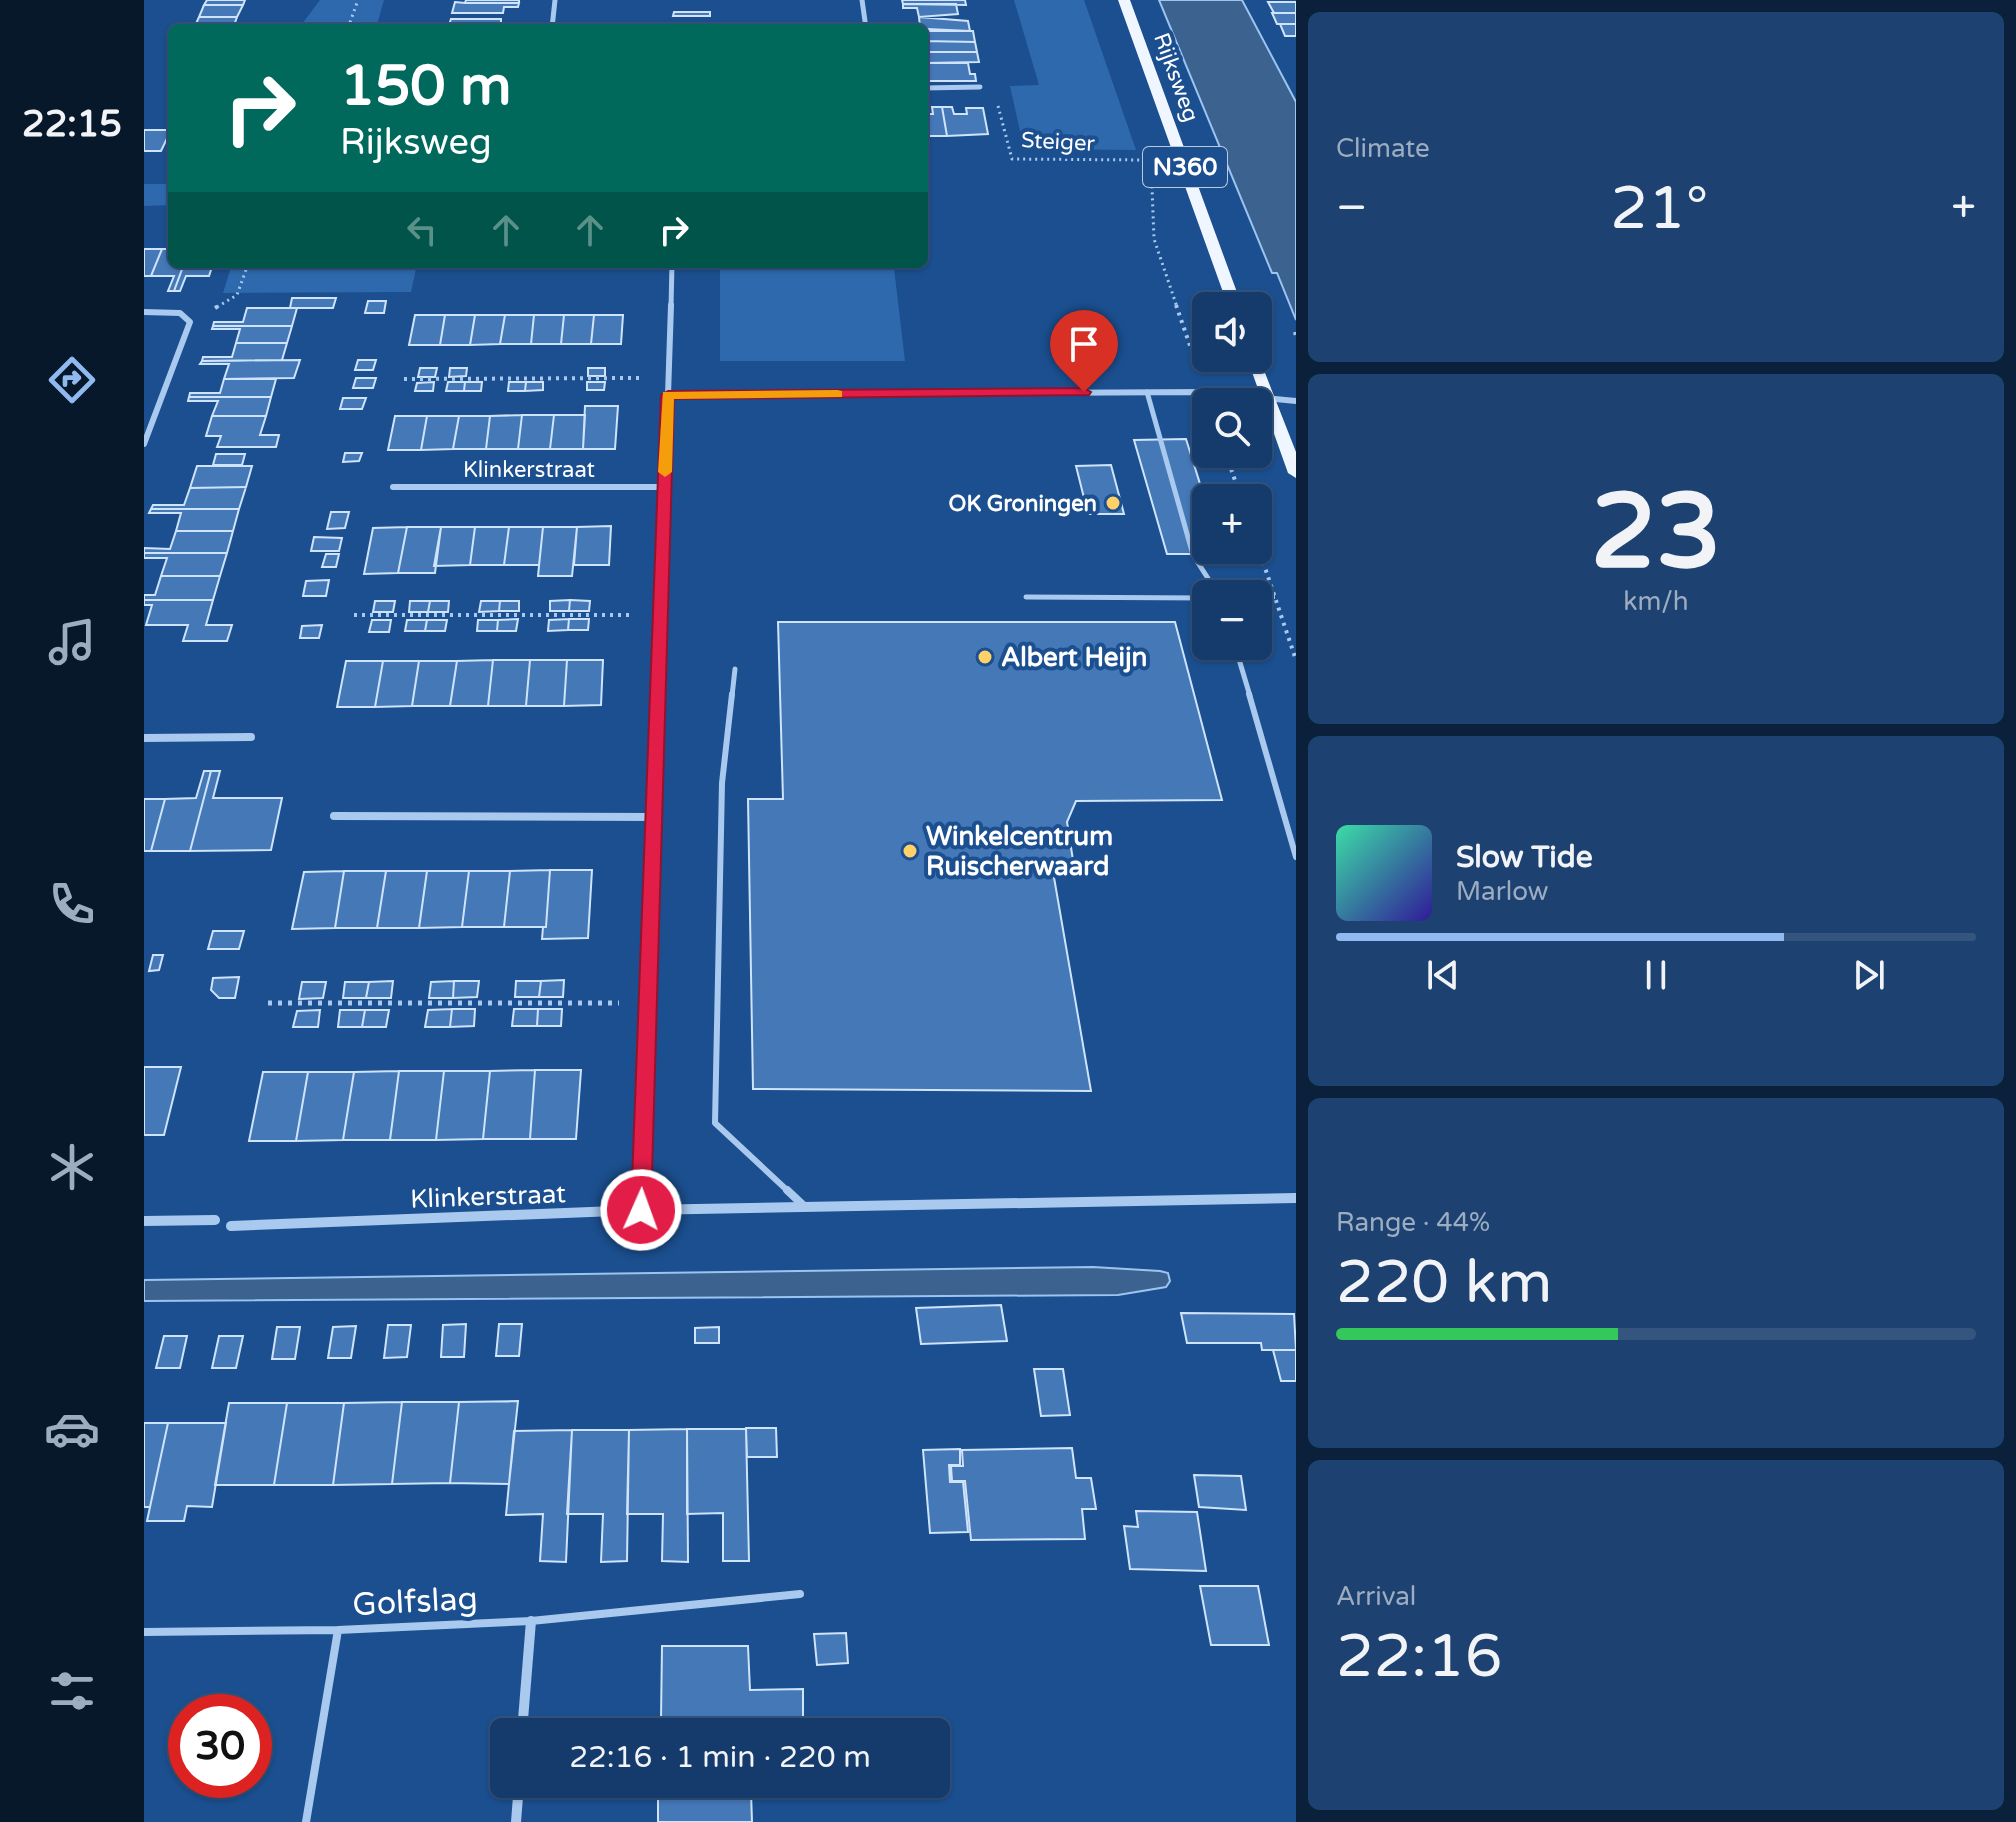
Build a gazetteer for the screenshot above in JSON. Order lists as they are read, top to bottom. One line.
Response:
{"streets":{"main road":["Rijksweg","N360"],"street":["Klinkerstraat"],"lane":["Golfslag"],"path":["Steiger"]},"places":["OK Groningen","Albert Heijn","Winkelcentrum Ruischerwaard"],"page":{"tabs":"22:15","tile":["Climate",["23","km/h"],["Range · 44%","220 km"],["Arrival","22:16"]],"turn":["150 m","Rijksweg"],"heat":["−","21°","+"],"map_buttons":["+","−"],"song":["Slow Tide","Marlow"],"limit":"30","trip":"22:16 · 1 min · 220 m"}}
